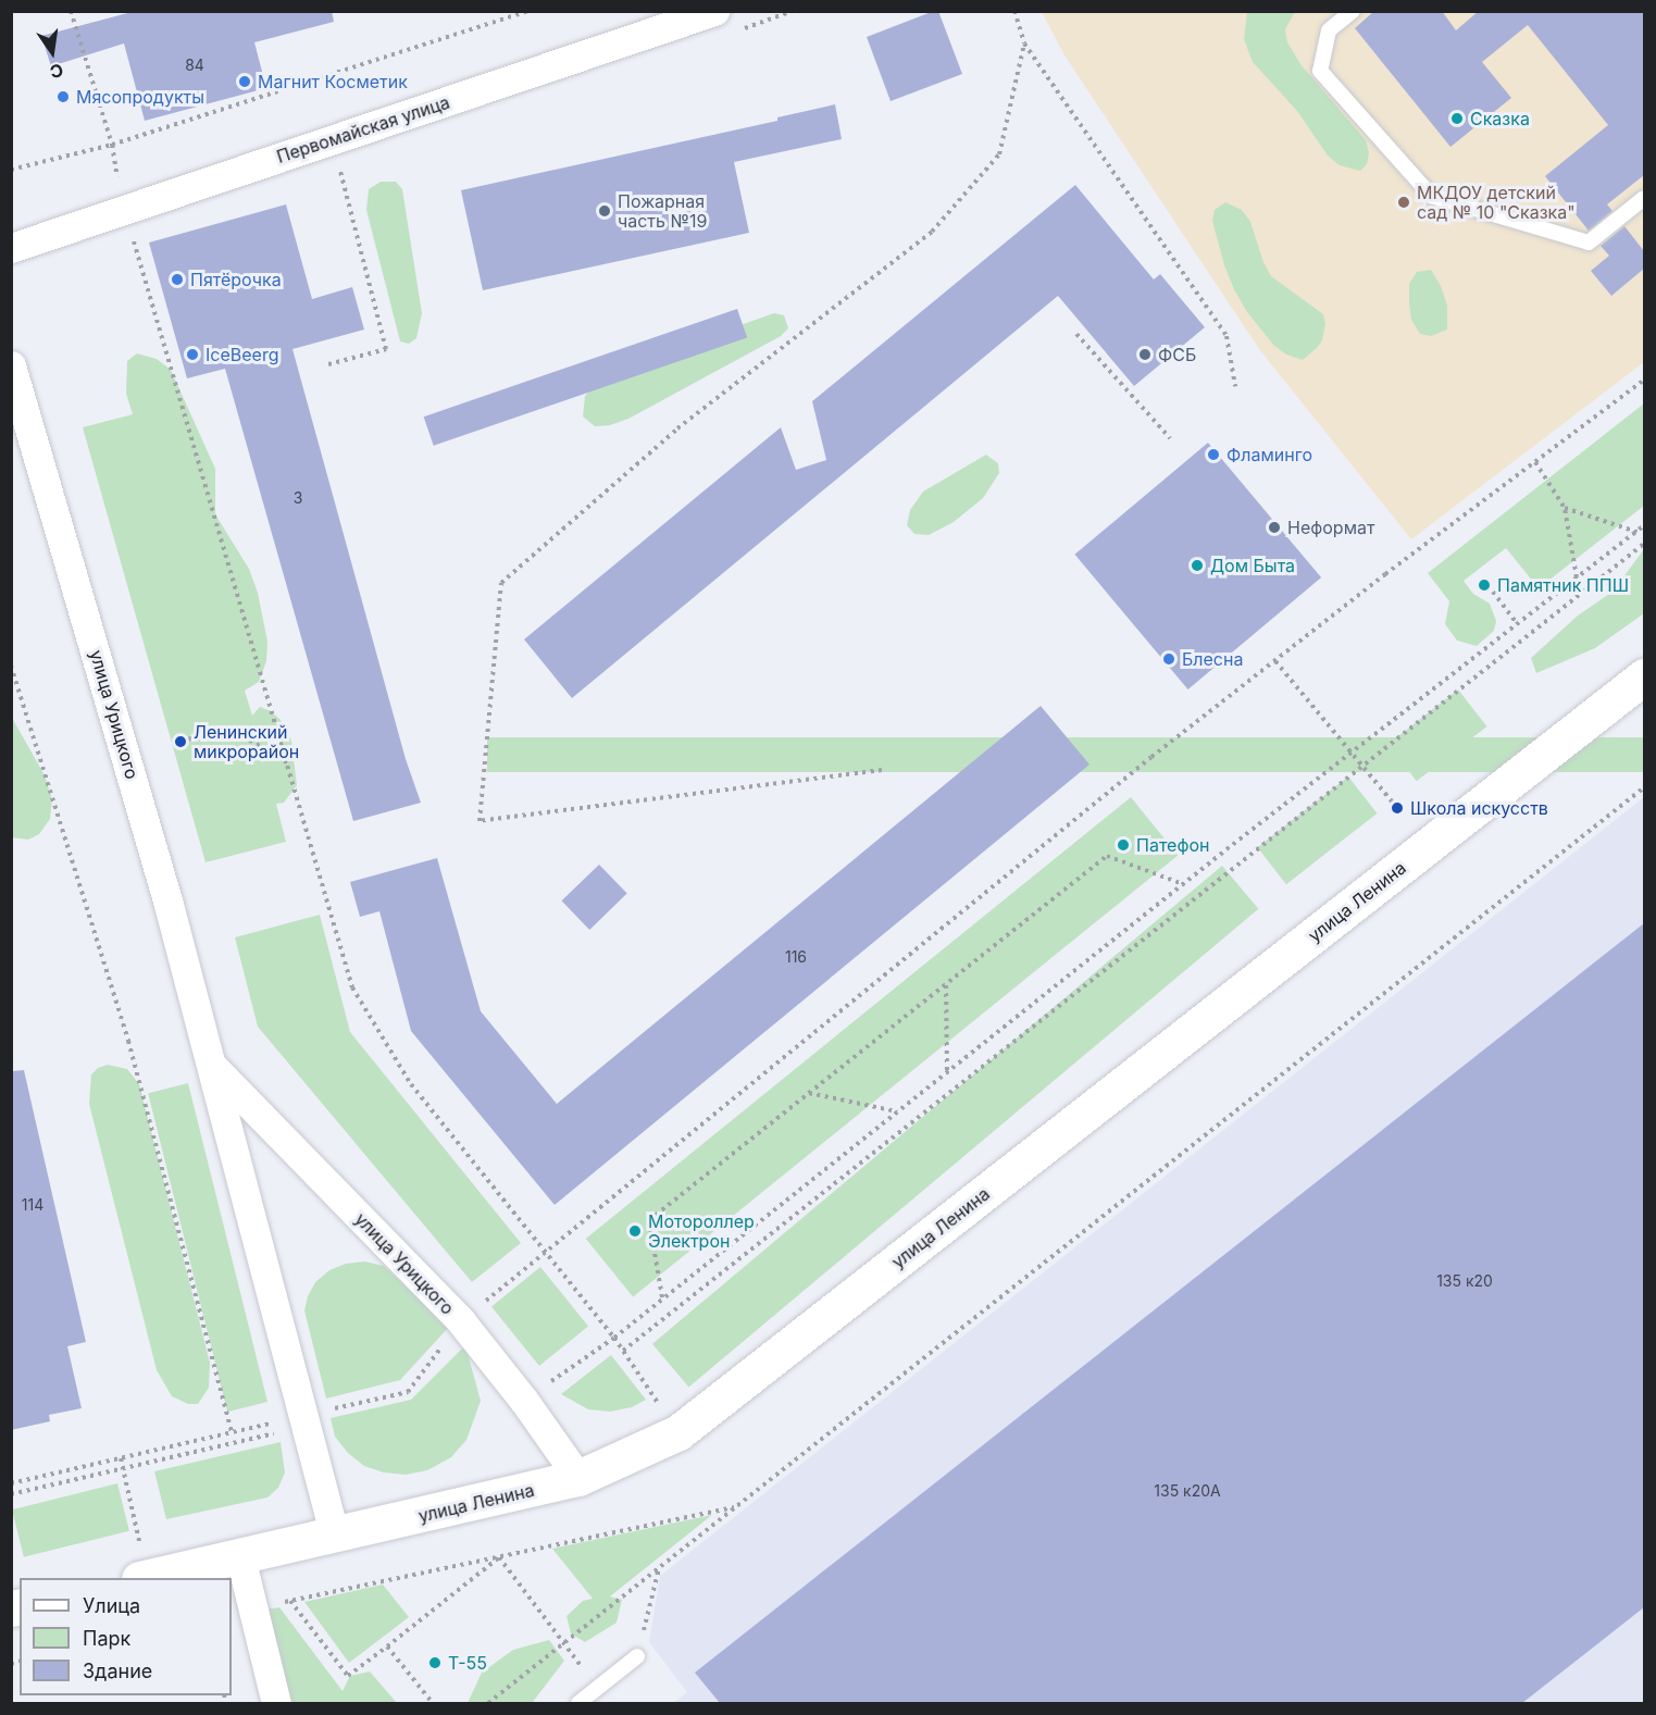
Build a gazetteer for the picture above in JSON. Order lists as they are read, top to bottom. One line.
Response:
{"streets":{"street":["Первомайская улица","улица Урицкого","улица Ленина"]},"crossings":[["улица Урицкого","улица Ленина"]],"places":["Магнит Косметик","Мясопродукты","Сказка","МКДОУ детский сад № 10 \"Сказка\"","Пожарная часть №19","Пятёрочка","IceBeerg","ФСБ","Фламинго","Неформат","Дом Быта","Памятник ППШ","Блесна","Ленинский микрорайон","Школа искусств","Патефон","Мотороллер Электрон","Т-55"],"house_numbers":["84","3","116","114","135 к20","135 к20А"],"legend":["Улица","Парк","Здание"],"north":"bottom"}
